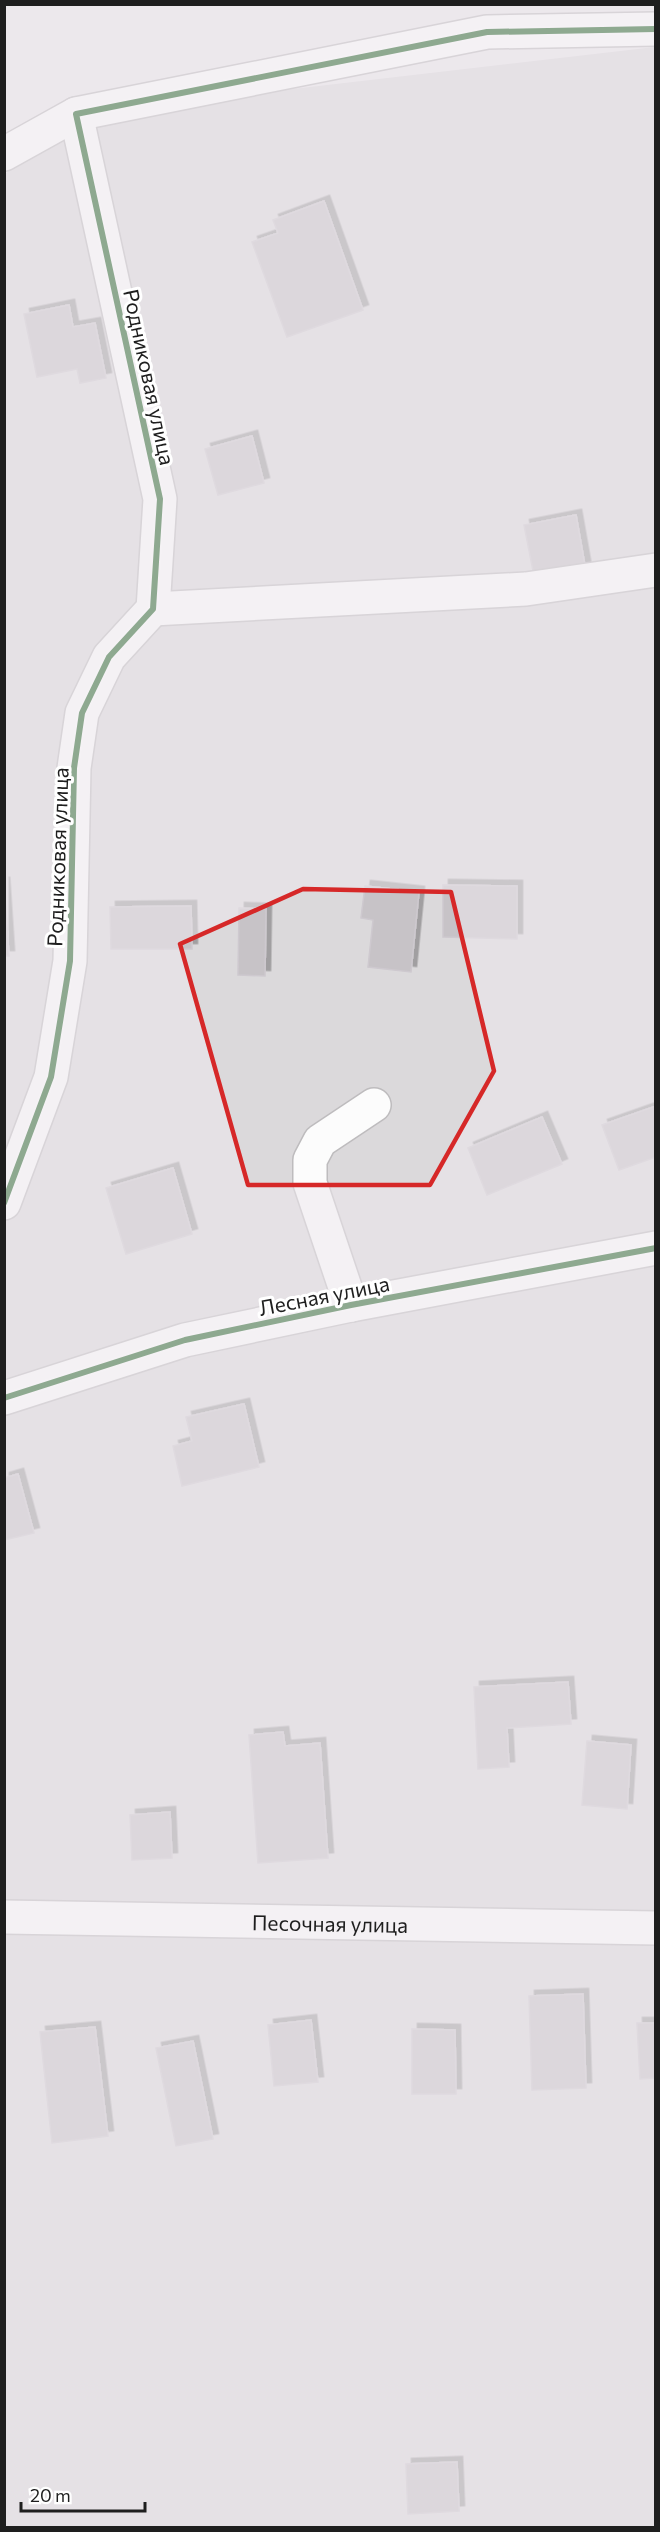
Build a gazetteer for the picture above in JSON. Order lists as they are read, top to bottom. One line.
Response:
{"streets":{"street":["Родниковая улица","Лесная улица","Песочная улица"]},"scale_bar":"20 m"}
